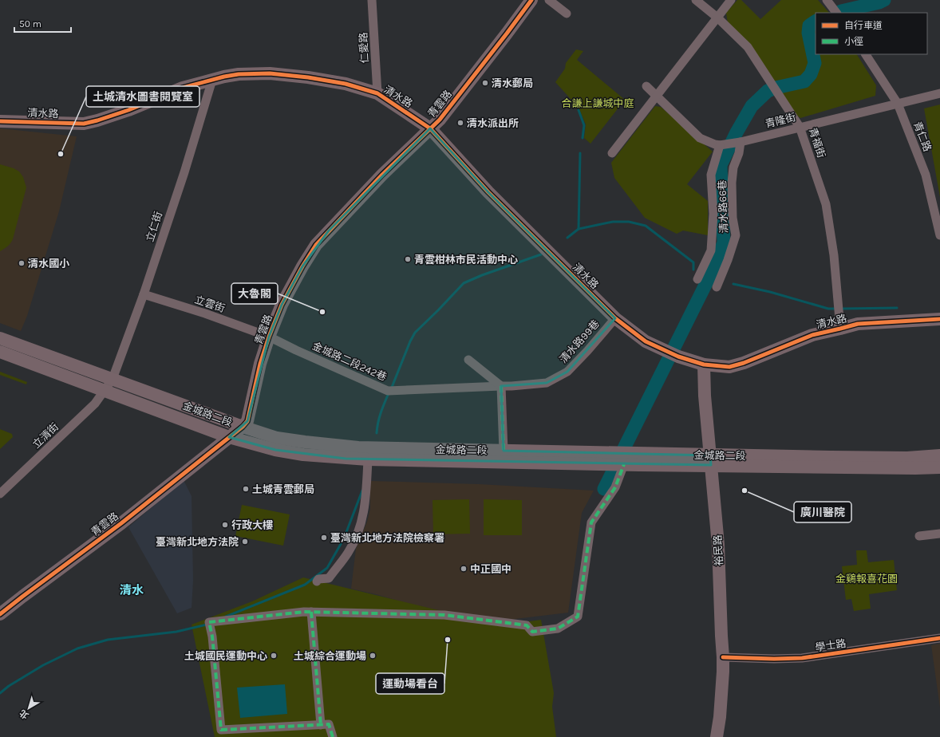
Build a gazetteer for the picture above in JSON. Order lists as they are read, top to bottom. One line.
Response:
{"streets":{"street":["仁愛路","清水路","青雲路","青隆街","青仁路","青福街","清水路66巷","立仁街","立雲街","清水路99巷","金城路二段242巷","金城路二段","立清街","裕民路","學士路"]},"crossings":[["仁愛路","清水路"],["清水路","青雲路"],["清水路","青福街"],["清水路","立仁街"],["清水路","清水路99巷"],["清水路","裕民路"],["青雲路","立雲街"],["青雲路","金城路二段242巷"],["青雲路","金城路二段"],["青隆街","青仁路"],["青隆街","青福街"],["青隆街","清水路66巷"],["立仁街","立雲街"],["立仁街","金城路二段"],["立仁街","立清街"],["立雲街","金城路二段242巷"],["清水路99巷","金城路二段242巷"],["金城路二段","立清街"],["金城路二段","裕民路"],["裕民路","學士路"]],"districts":["清水"],"parks":["合謙上謙城中庭","金鷄報喜花園"],"places":["清水郵局","清水派出所","土城清水圖書閱覽室","青雲柑林市民活動中心","清水國小","大魯閣","土城青雲郵局","廣川醫院","行政大樓","臺灣新北地方法院檢察署","臺灣新北地方法院","中正國中","運動場看台","土城國民運動中心","土城綜合運動場"],"legend":["自行車道","小徑"],"scale_bar":"50 m","north":"bottom left"}
